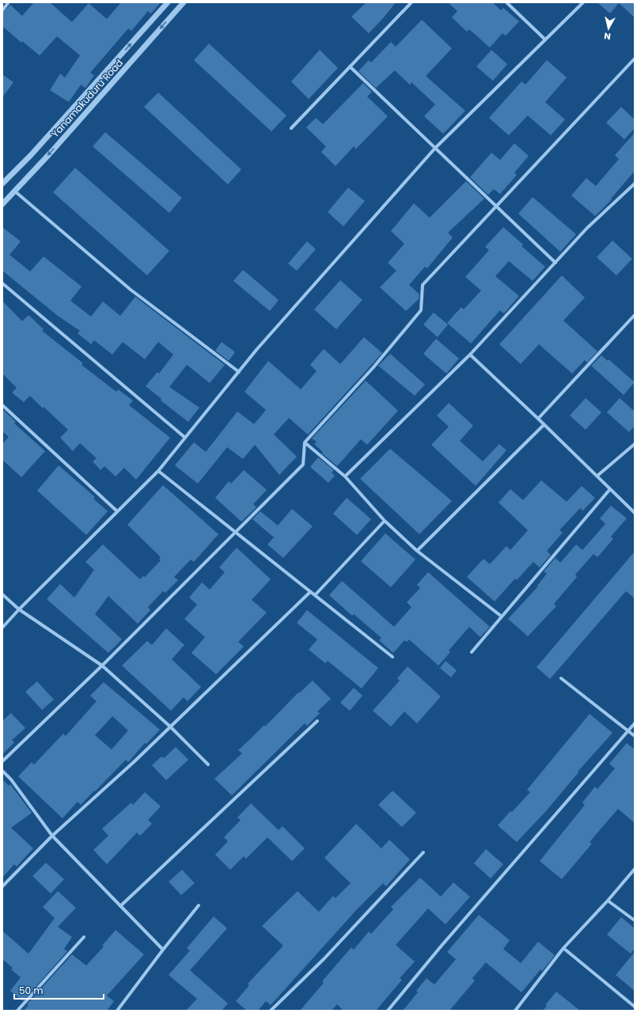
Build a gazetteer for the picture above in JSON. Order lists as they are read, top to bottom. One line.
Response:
{"streets":{"street":["Yanamakuduru Road"]},"scale_bar":"50 m","north":"bottom"}
